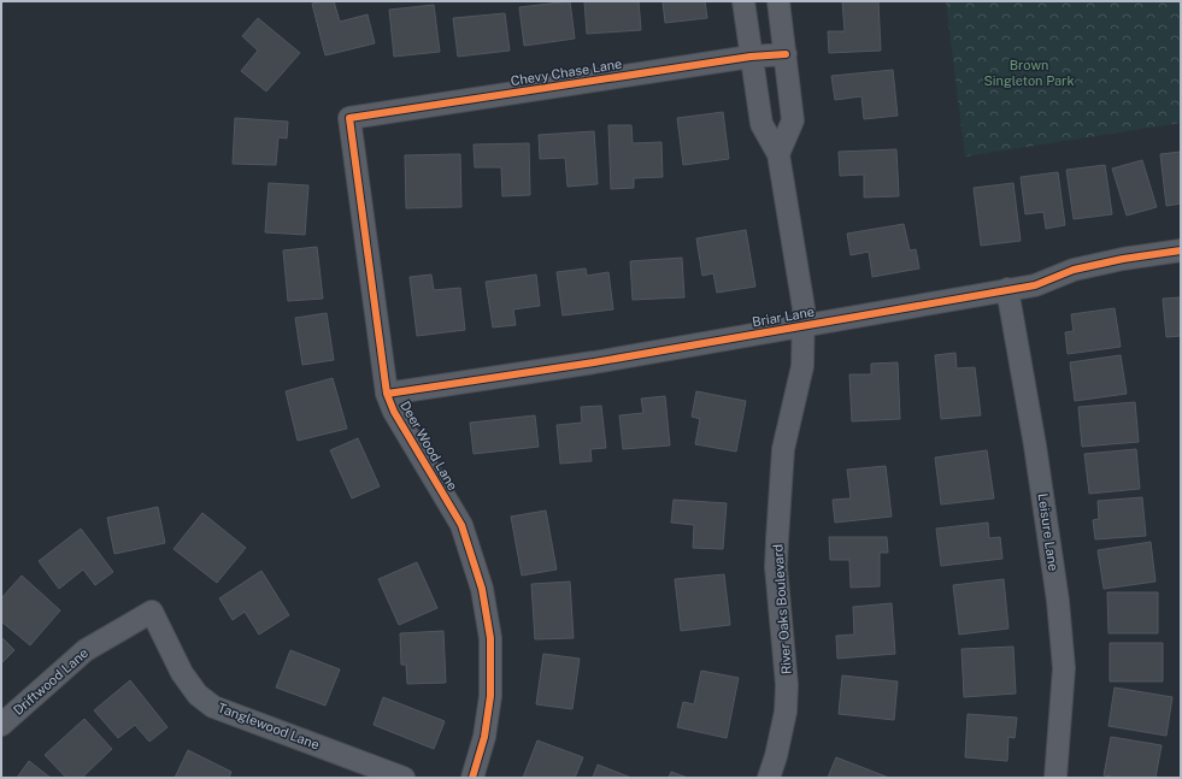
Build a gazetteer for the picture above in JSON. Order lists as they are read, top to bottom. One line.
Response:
{"streets":{"street":["Chevy Chase Lane","Briar Lane","Deer Wood Lane","Leisure Lane","River Oaks Boulevard","Driftwood Lane","Tanglewood Lane"]},"crossings":[["Chevy Chase Lane","Deer Wood Lane"],["Chevy Chase Lane","River Oaks Boulevard"],["Briar Lane","Deer Wood Lane"],["Briar Lane","Leisure Lane"],["Briar Lane","River Oaks Boulevard"],["Driftwood Lane","Tanglewood Lane"]],"parks":["Brown Singleton Park"]}
